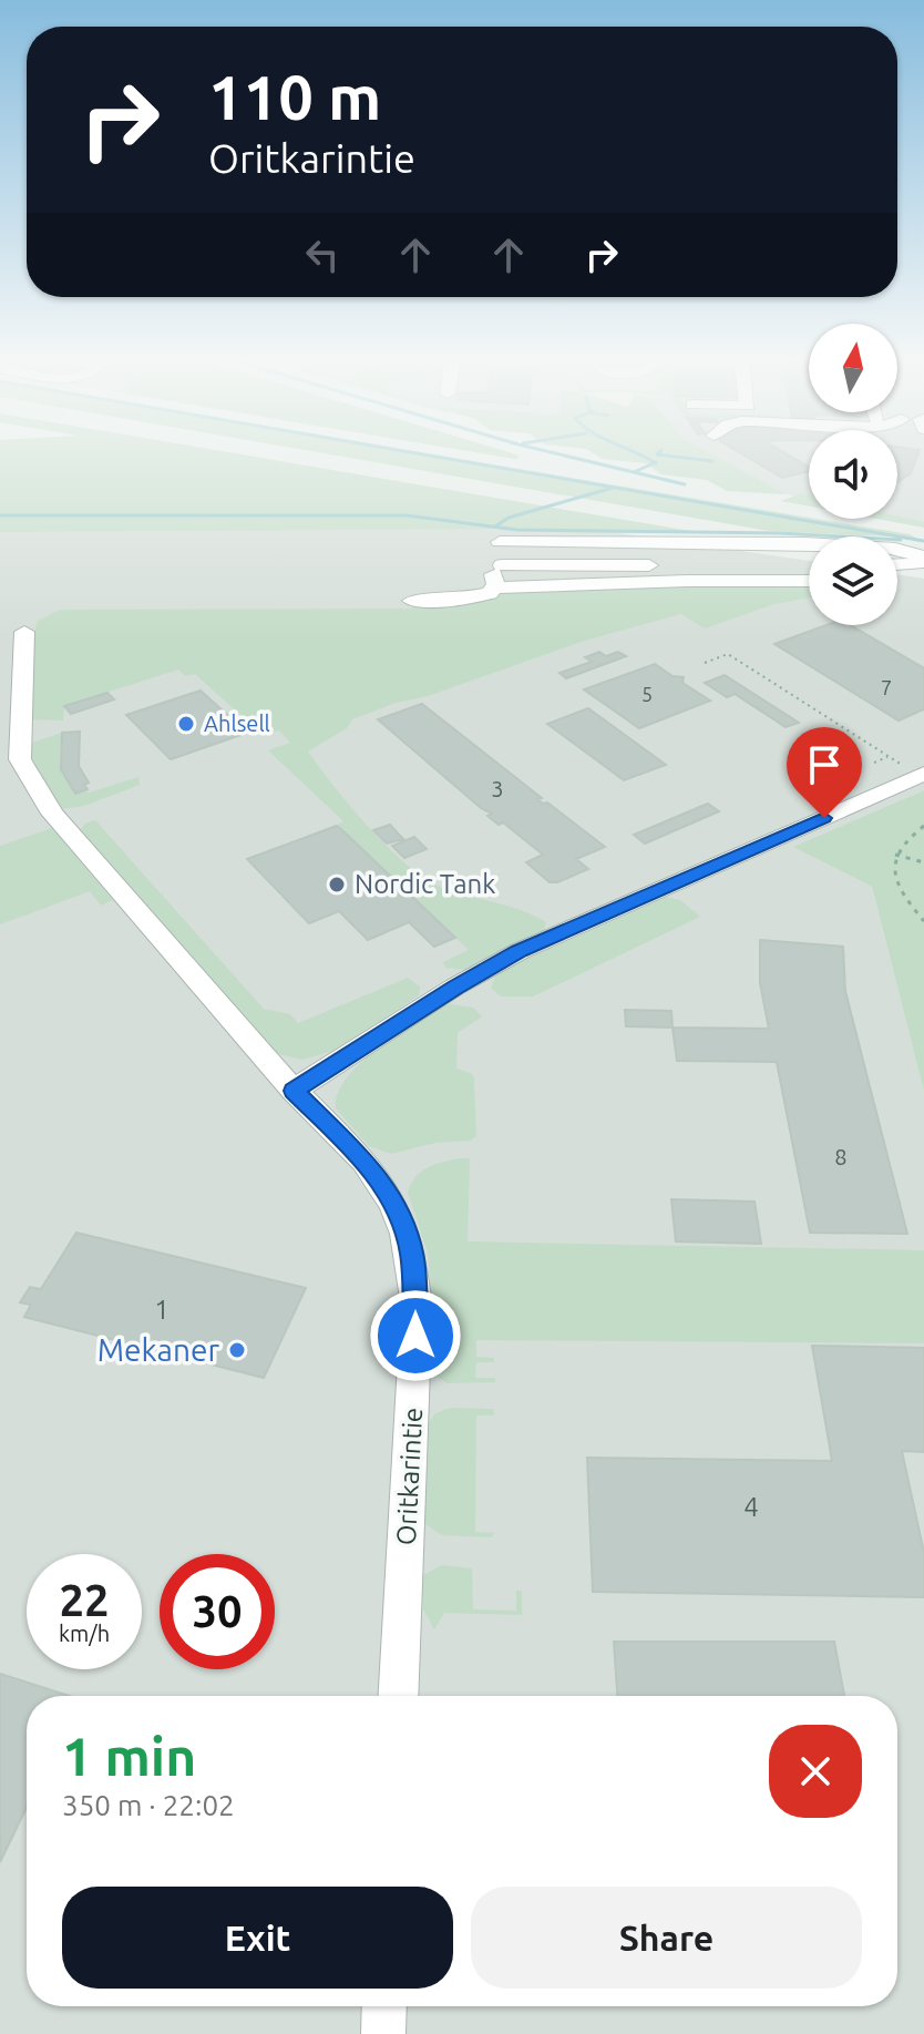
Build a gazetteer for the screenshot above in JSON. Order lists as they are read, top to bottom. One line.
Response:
{"streets":{"street":["Oritkarintie"]},"places":["Ahlsell","Nordic Tank","Mekaner"],"house_numbers":["7","5","3","8","1","4"],"north":"top","page":{"turn":["110 m","Oritkarintie"],"speed":"22 km/h","limit":"30","heading":["1 min","350 m · 22:02"],"buttons":["Exit","Share"]}}
